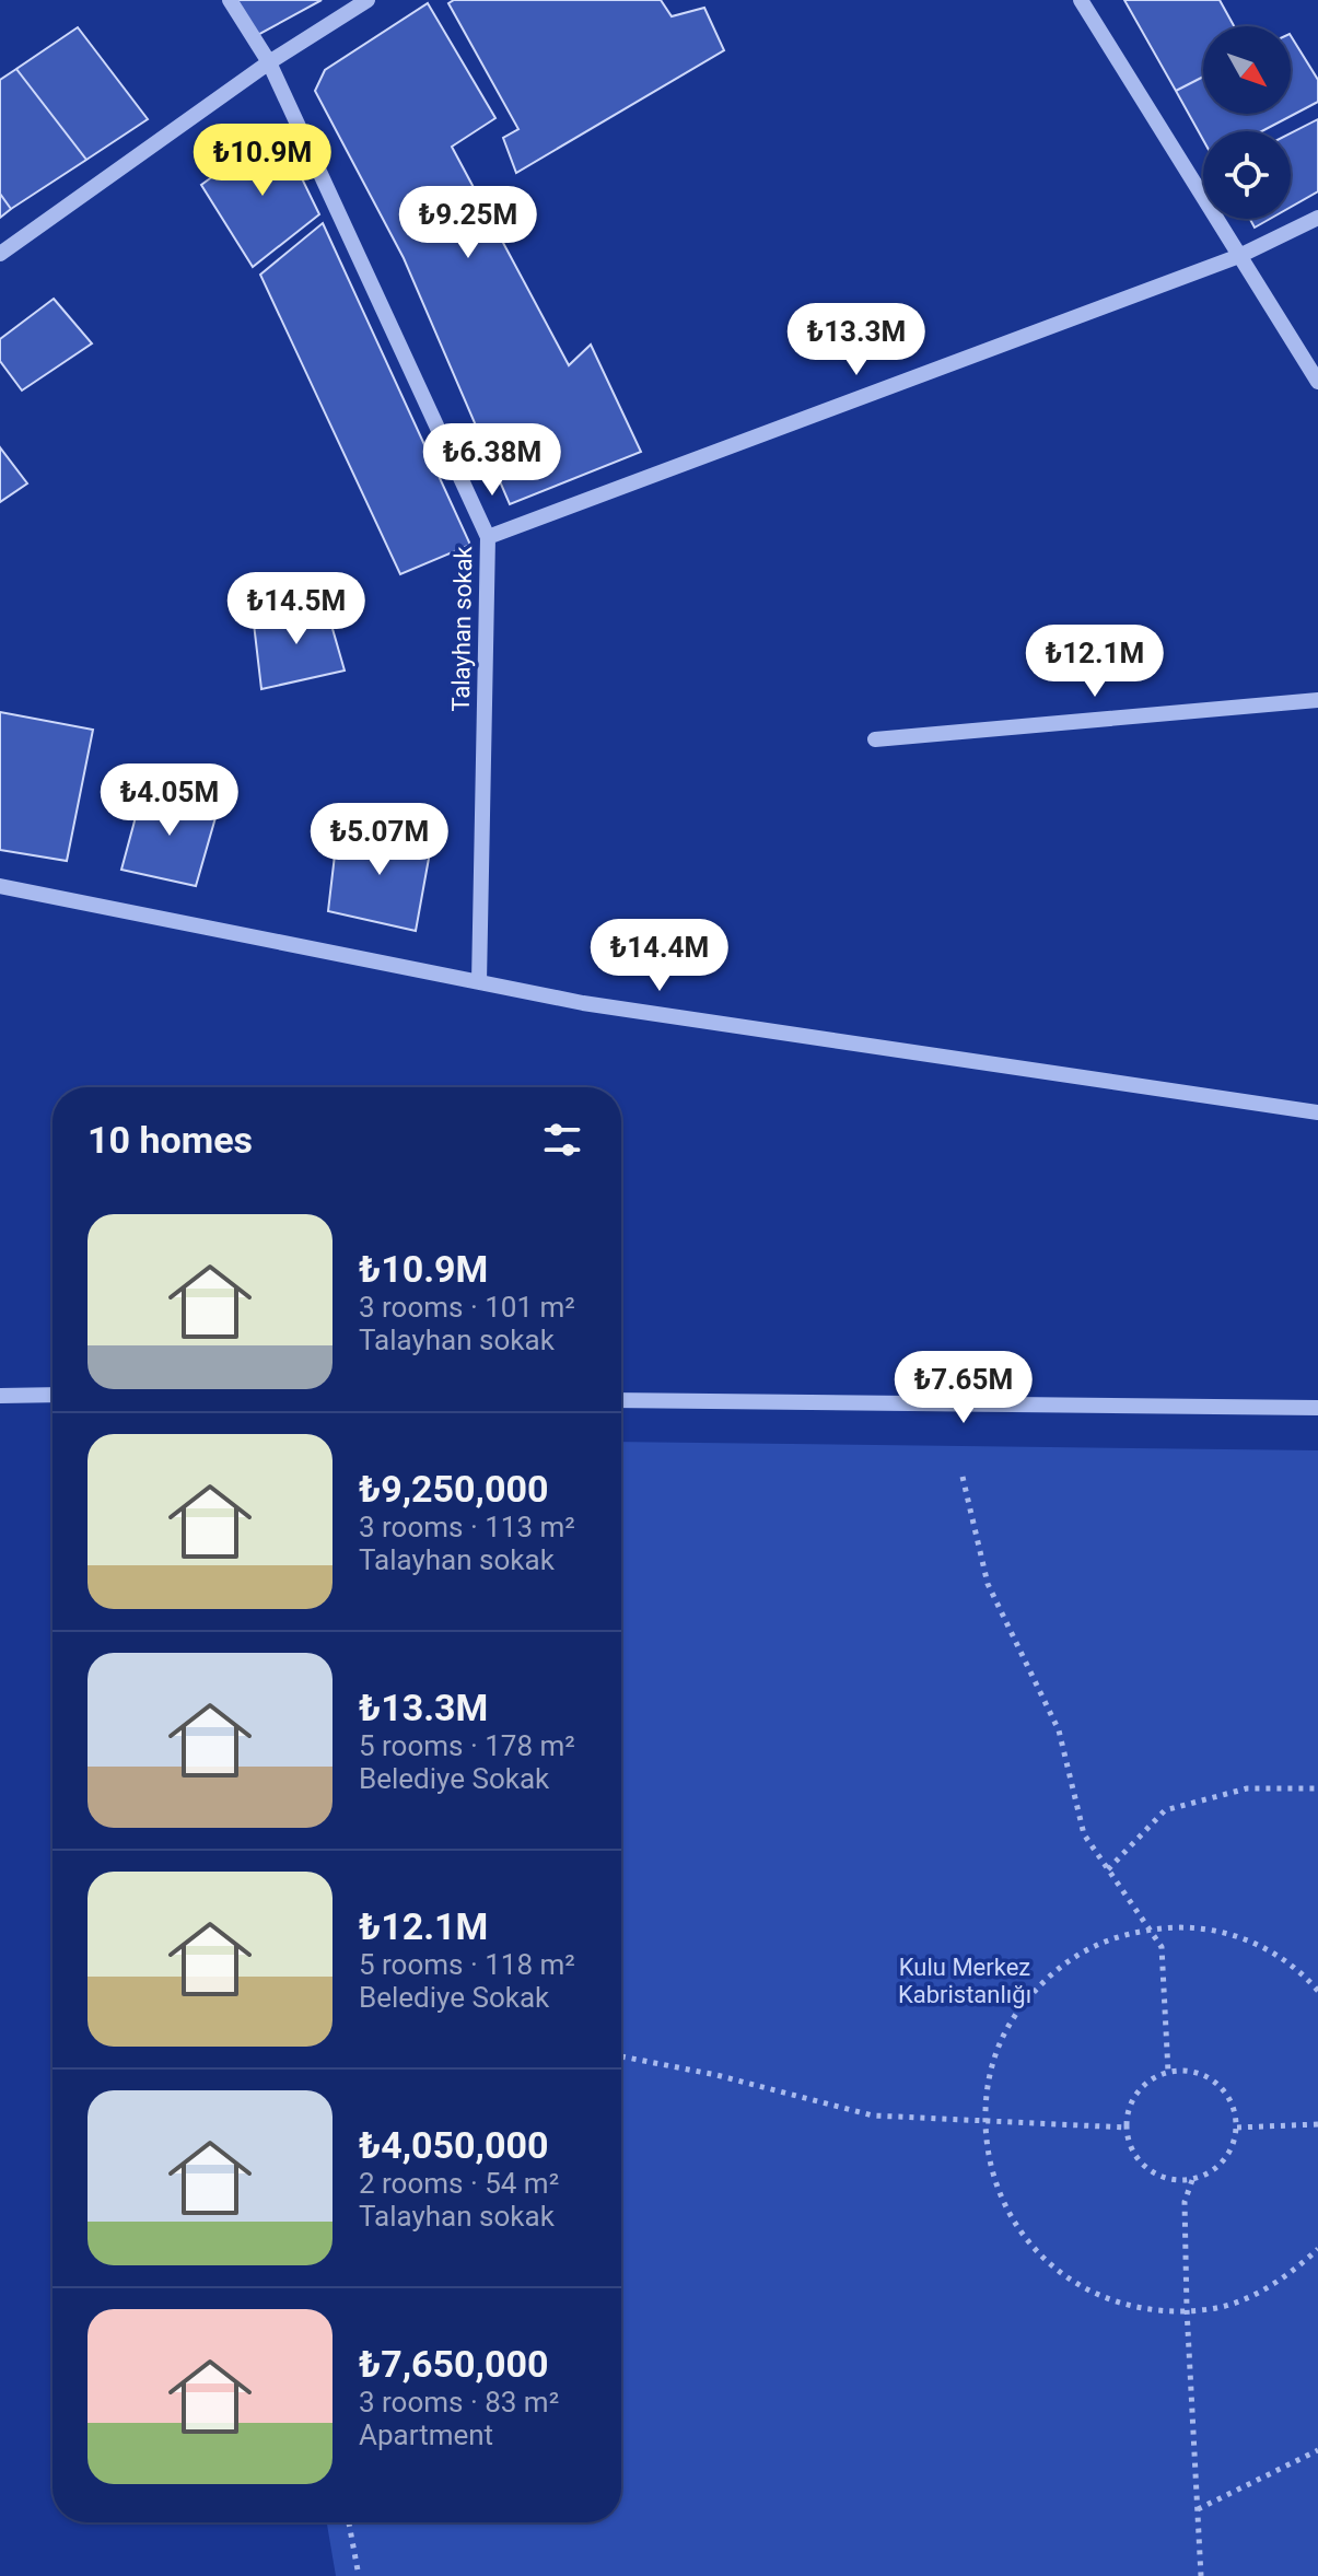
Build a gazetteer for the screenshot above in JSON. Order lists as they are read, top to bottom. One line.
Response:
{"streets":{"street":["Talayhan sokak"]},"parks":["Kulu Merkez Kabristanlığı"],"north":"bottom right","page":{"price":["₺10.9M","₺9.25M","₺13.3M","₺6.38M","₺14.5M","₺12.1M","₺4.05M","₺5.07M","₺14.4M","₺7.65M"],"heading":"10 homes","list":[{"name":"₺10.9M","note":"3 rooms · 101 m² · Talayhan sokak"},{"name":"₺9,250,000","note":"3 rooms · 113 m² · Talayhan sokak"},{"name":"₺13.3M","note":"5 rooms · 178 m² · Belediye Sokak"},{"name":"₺12.1M","note":"5 rooms · 118 m² · Belediye Sokak"},{"name":"₺4,050,000","note":"2 rooms · 54 m² · Talayhan sokak"},{"name":"₺7,650,000","note":"3 rooms · 83 m² · Apartment"}]}}
